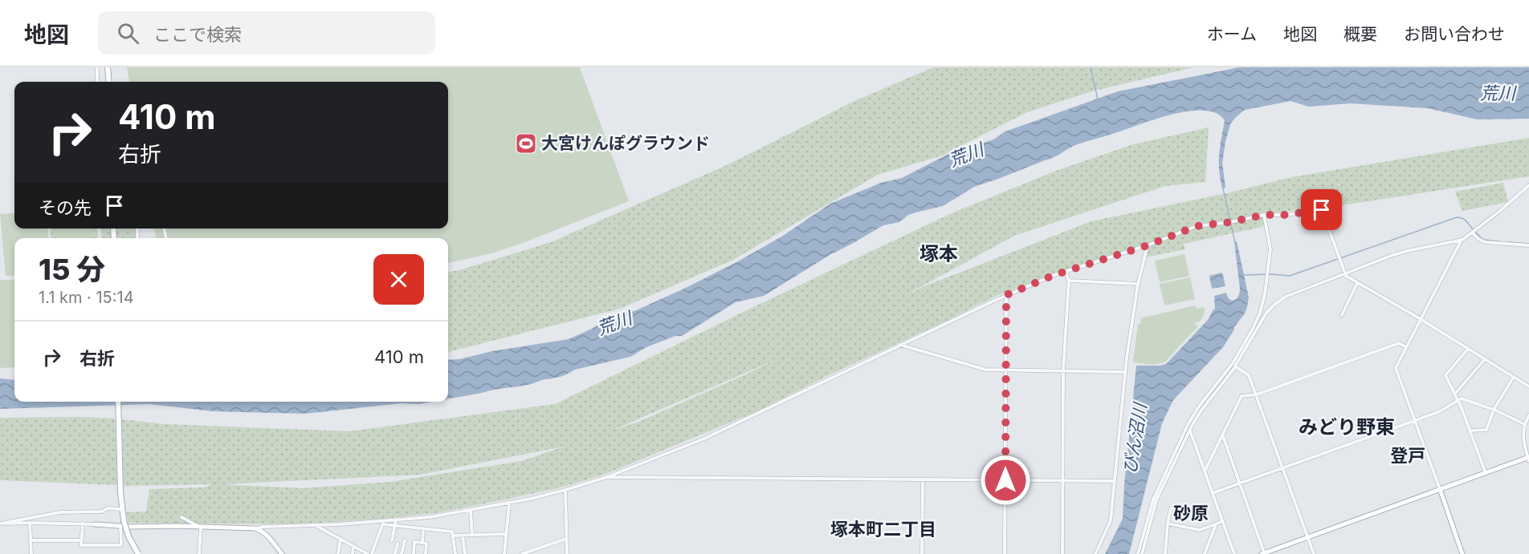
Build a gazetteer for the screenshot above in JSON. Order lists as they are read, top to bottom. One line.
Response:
{"districts":["塚本","みどり野東","登戸","砂原","塚本町二丁目"],"water":["荒川","びん沼川"],"places":{"sports":["大宮けんぽグラウンド"]},"page":{"header":"地図","search":"ここで検索","nav":["ホーム","地図","概要","お問い合わせ"],"turn":["410 m","右折"],"then":"その先","heading":["15 分","1.1 km · 15:14"],"list":[{"name":"右折","value":"410 m"}]}}
